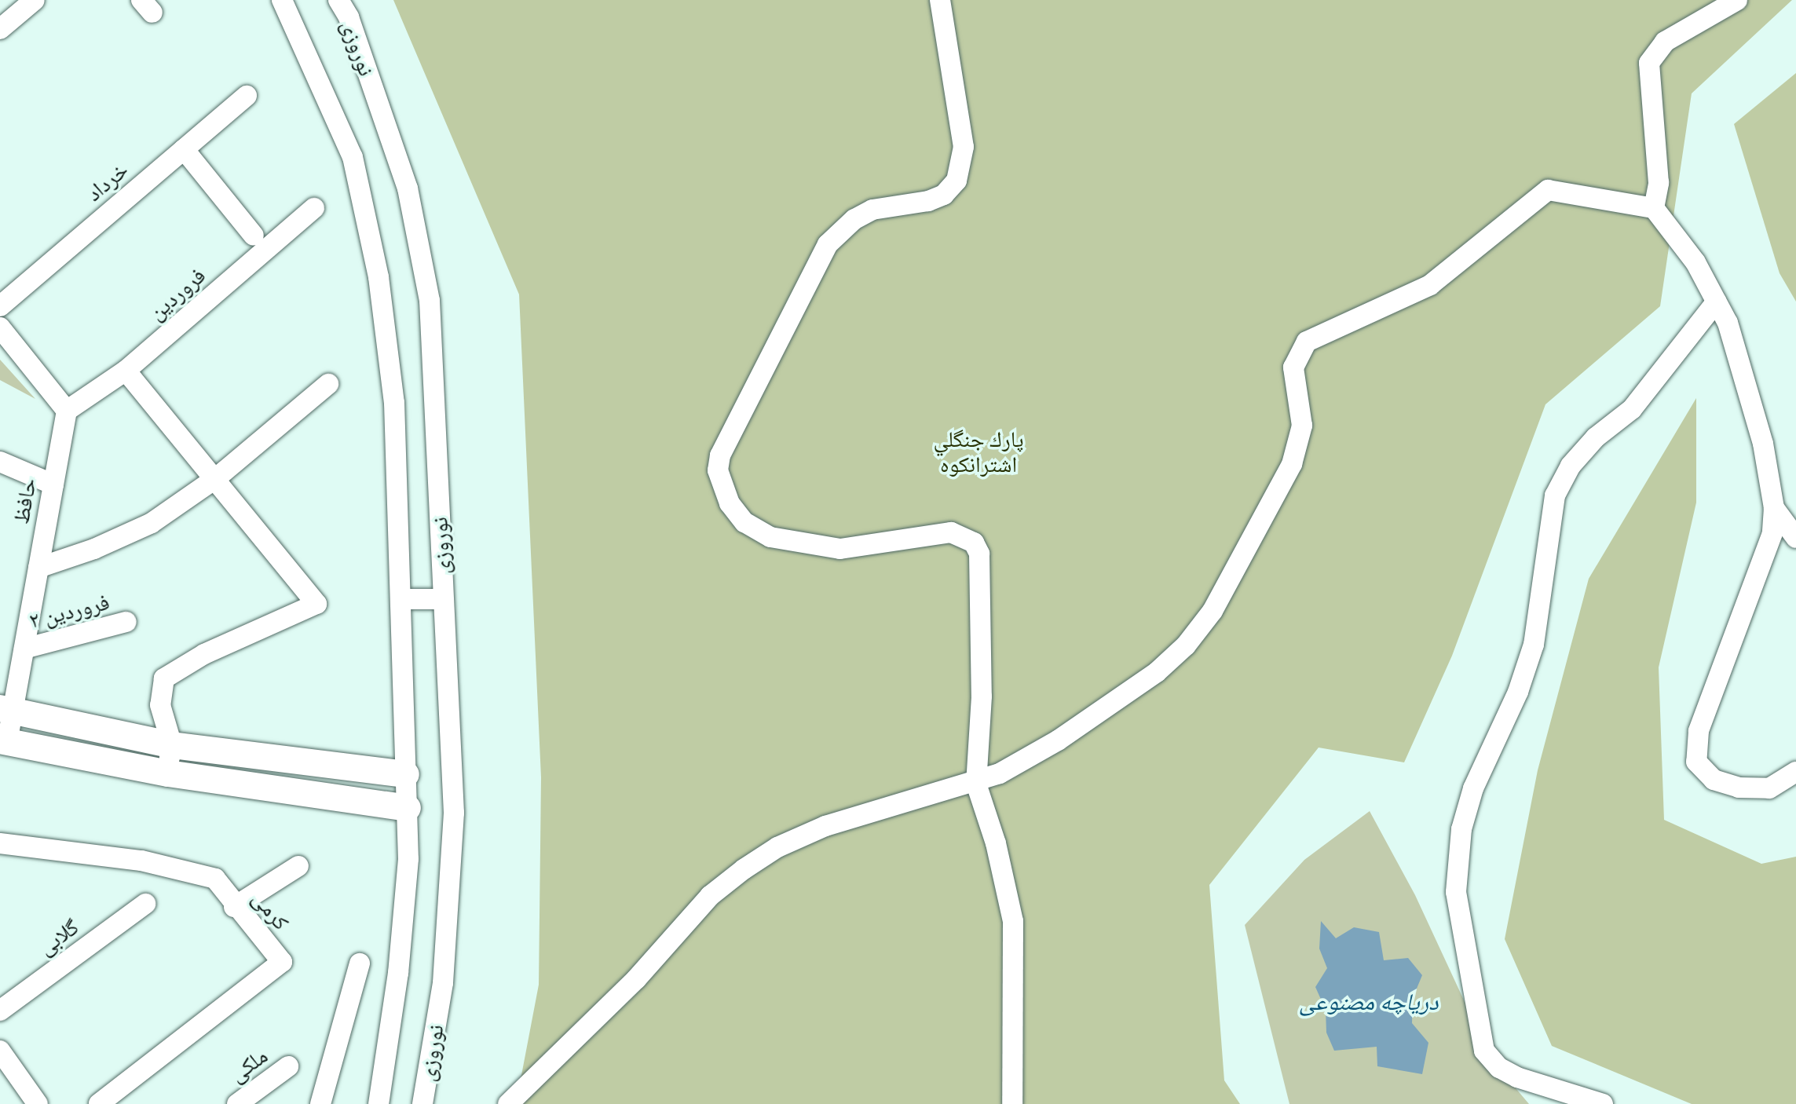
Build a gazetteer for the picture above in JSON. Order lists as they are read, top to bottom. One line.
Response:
{"streets":{"street":["نوروزی","خرداد","فروردین","حافظ","فروردین ۲","کرمی","گلابی","ملکی"]},"crossings":[["فروردین","حافظ"],["حافظ","فروردین ۲"]],"water":["دریاچه مصنوعی"],"parks":["پارك جنگلي اشترانكوه"]}
